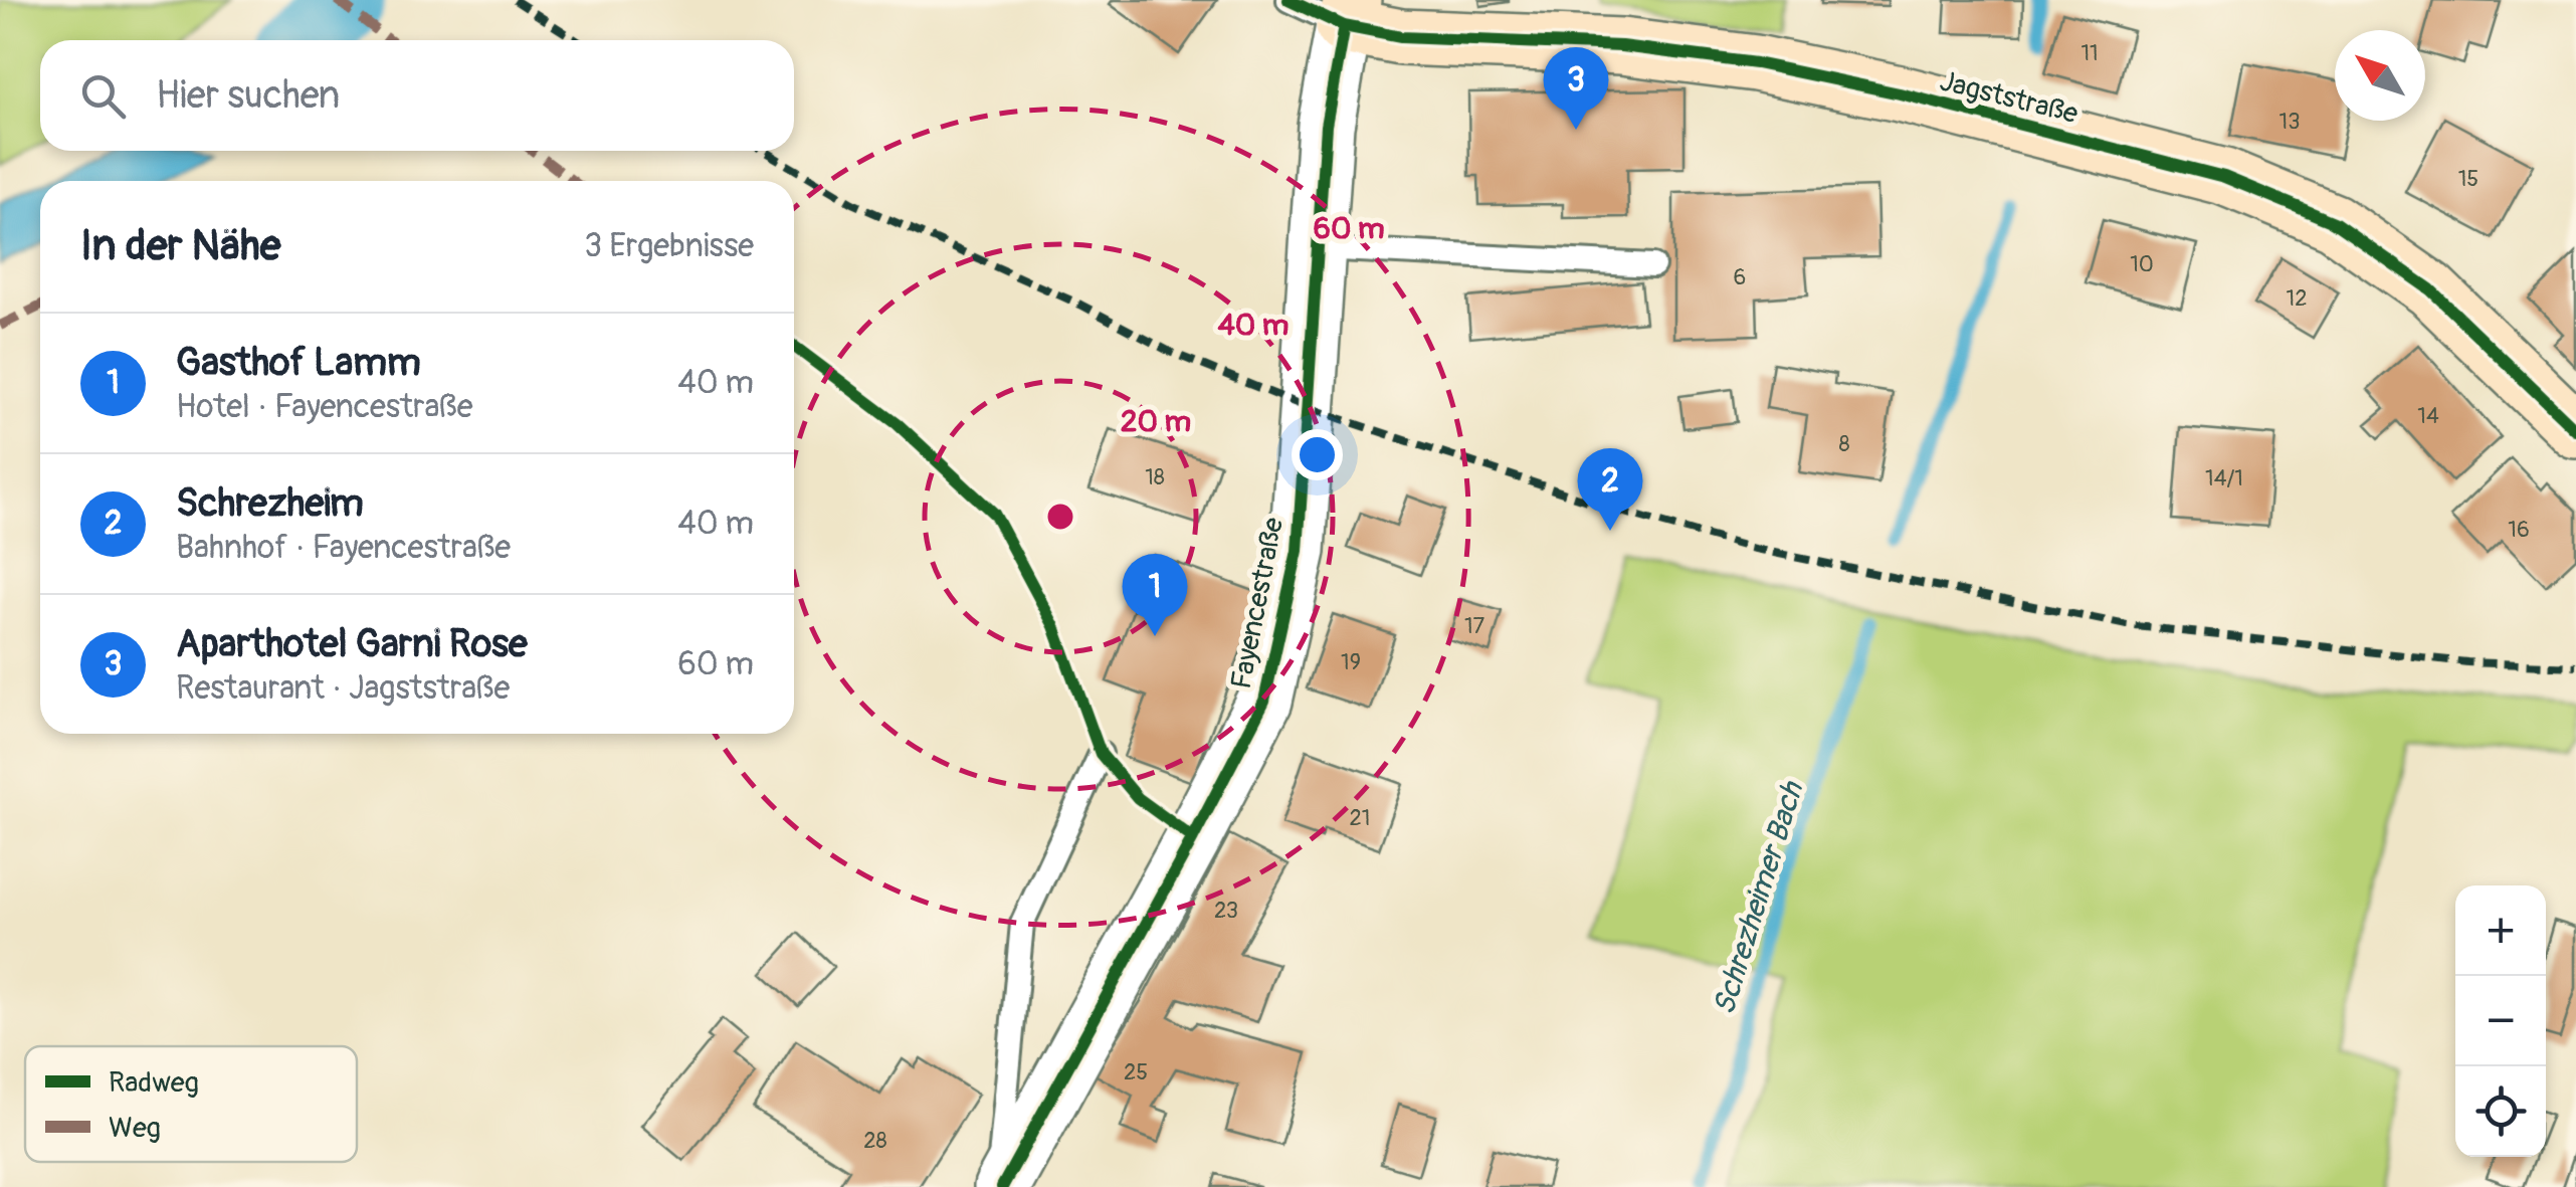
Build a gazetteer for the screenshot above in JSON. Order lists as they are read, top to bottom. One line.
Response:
{"streets":{"main road":["Jagststraße"],"street":["Fayencestraße"]},"crossings":[["Jagststraße","Fayencestraße"]],"water":["Schrezheimer Bach"],"house_numbers":["11","13","15","10","6","12","14","8","18","14/1","16","17","19","21","23","25","28"],"legend":["Radweg","Weg"],"north":"top left","page":{"search":"Hier suchen","pins":["3","2","1"],"heading":["In der Nähe","3 Ergebnisse"],"list":[{"mark":"1","name":"Gasthof Lamm","note":"Hotel · Fayencestraße","value":"40 m"},{"mark":"2","name":"Schrezheim","note":"Bahnhof · Fayencestraße","value":"40 m"},{"mark":"3","name":"Aparthotel Garni Rose","note":"Restaurant · Jagststraße","value":"60 m"}],"map_buttons":["+","−"]},"rings":["60 m","40 m","20 m"]}
